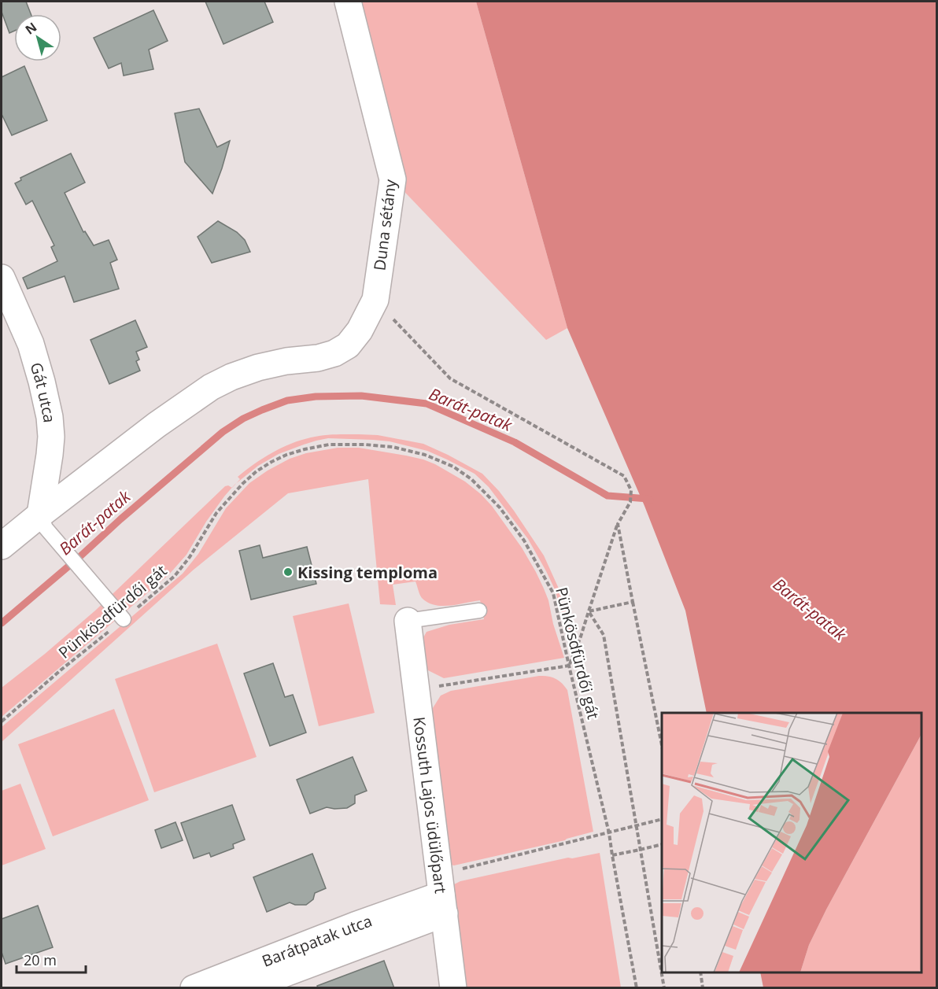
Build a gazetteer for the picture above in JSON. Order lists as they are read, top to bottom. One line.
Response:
{"streets":{"street":["Duna sétány","Gát utca","Kossuth Lajos üdülőpart","Barátpatak utca"],"path":["Pünkösdfürdői gát"]},"crossings":[["Duna sétány","Gát utca"],["Kossuth Lajos üdülőpart","Barátpatak utca"]],"water":["Barát-patak"],"places":["Kissing temploma"],"scale_bar":"20 m","north":"top left"}
